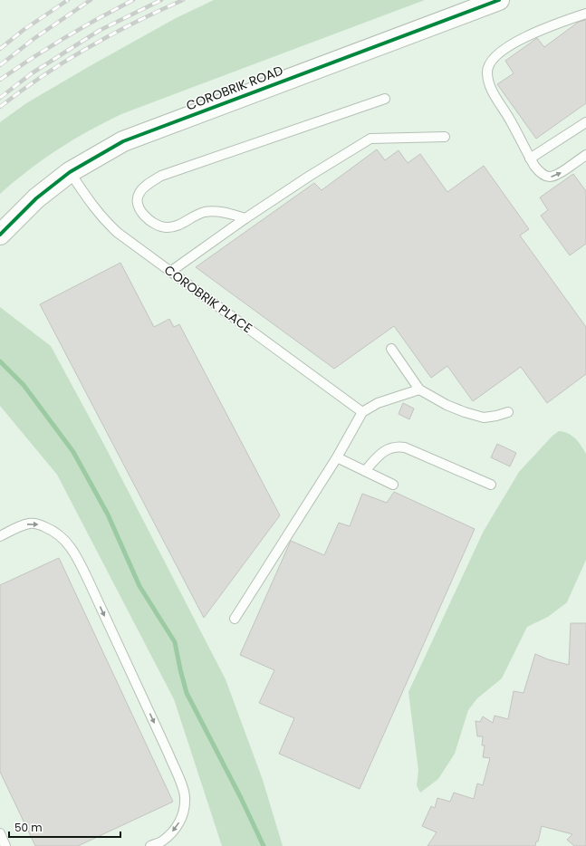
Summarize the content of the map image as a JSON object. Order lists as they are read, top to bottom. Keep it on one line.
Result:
{"streets":{"street":["COROBRIK ROAD"],"lane":["COROBRIK PLACE"]},"crossings":[["COROBRIK ROAD","COROBRIK PLACE"]],"scale_bar":"50 m"}
